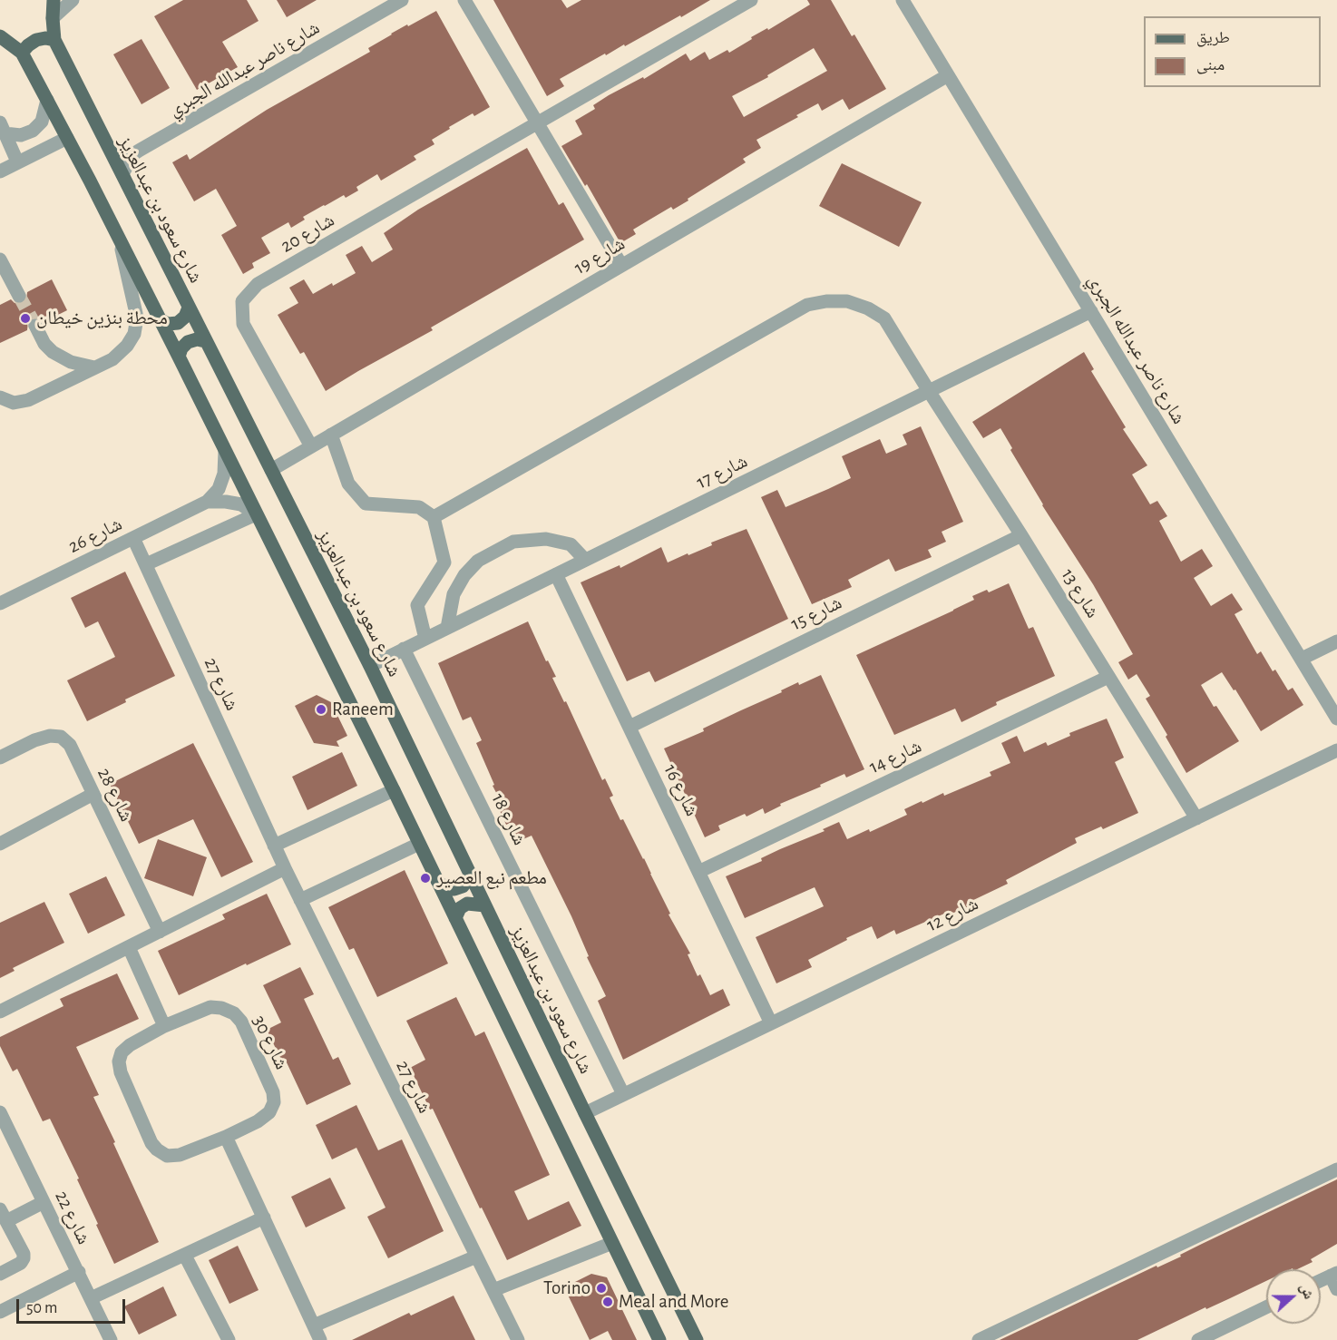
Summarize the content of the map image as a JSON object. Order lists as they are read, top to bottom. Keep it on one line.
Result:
{"streets":{"main road":["شارع سعود بن عبدالعزيز"],"street":["شارع ناصر عبدالله الجبري","شارع 20","شارع 19","شارع 17","شارع 26","شارع 13","شارع 15","شارع 27","شارع 14","شارع 16","شارع 28","شارع 18","شارع 12","شارع 30","شارع 22"]},"crossings":[["شارع ناصر عبدالله الجبري","شارع 19"],["شارع ناصر عبدالله الجبري","شارع 17"],["شارع سعود بن عبدالعزيز","شارع 19"],["شارع سعود بن عبدالعزيز","شارع 17"],["شارع سعود بن عبدالعزيز","شارع 12"],["شارع 20","شارع 19"],["شارع 17","شارع 13"],["شارع 17","شارع 16"],["شارع 17","شارع 18"],["شارع 26","شارع 27"],["شارع 13","شارع 15"],["شارع 13","شارع 14"],["شارع 13","شارع 12"],["شارع 15","شارع 16"],["شارع 14","شارع 16"],["شارع 16","شارع 12"],["شارع 18","شارع 12"]],"places":["محطة بنزين خيطان","Raneem","مطعم نبع العصير","Torino","Meal and More"],"legend":["طريق","مبنى"],"scale_bar":"50 m","north":"right"}
